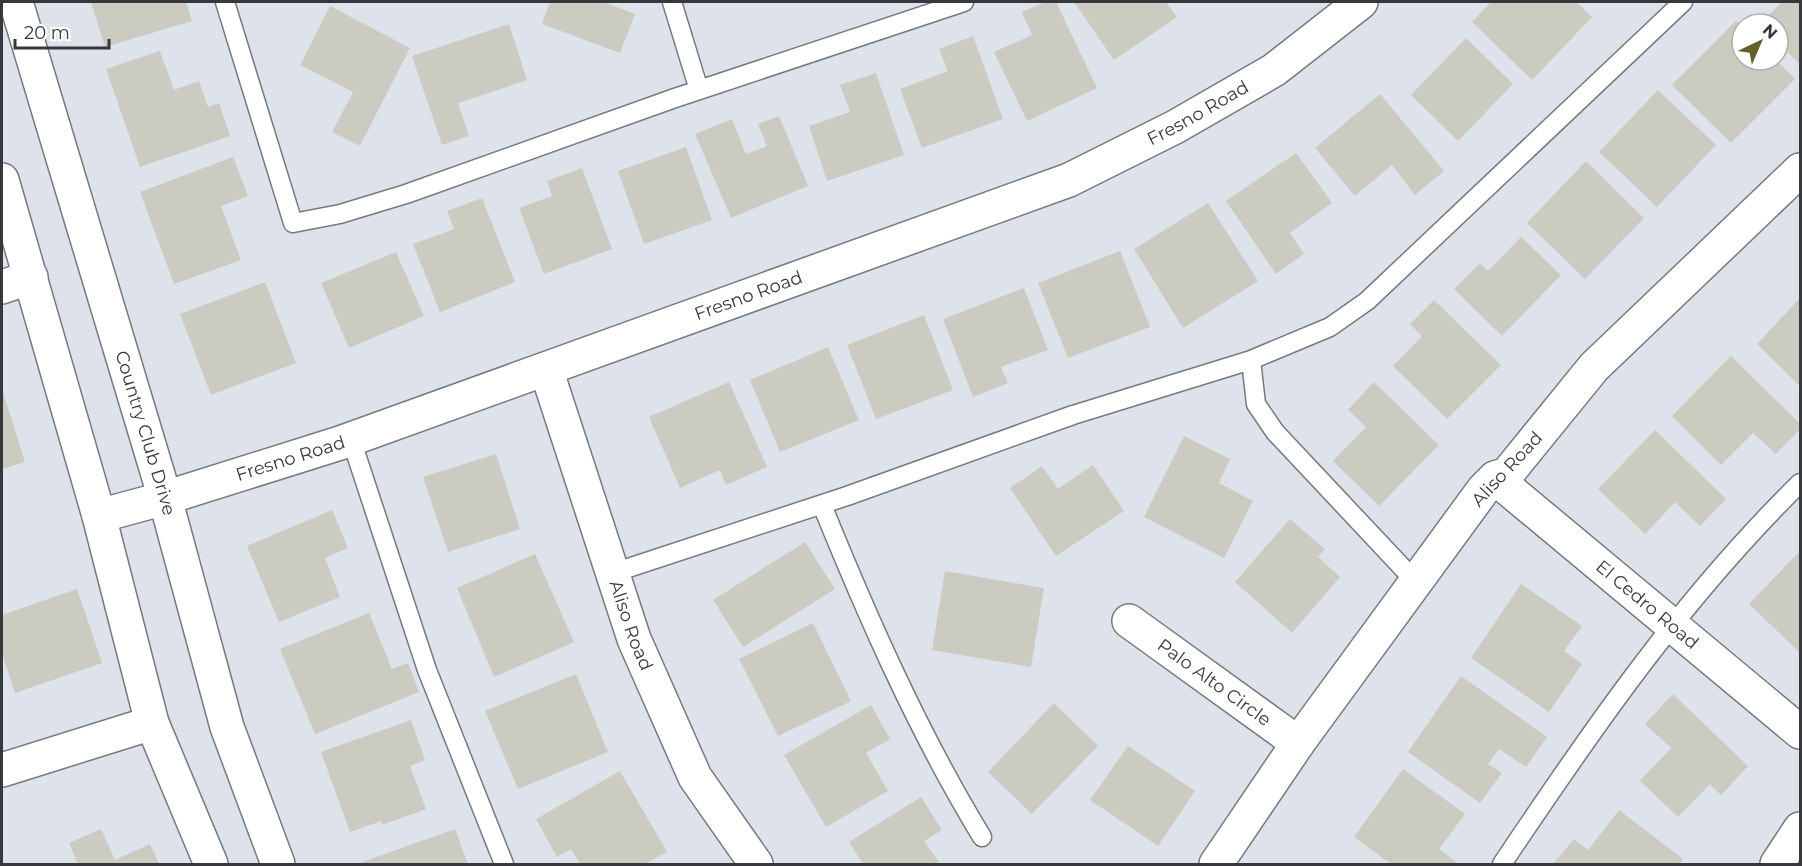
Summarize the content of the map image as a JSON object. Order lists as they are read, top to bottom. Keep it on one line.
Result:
{"streets":{"street":["Fresno Road","Country Club Drive","Aliso Road","El Cedro Road","Palo Alto Circle"]},"crossings":[["Fresno Road","Country Club Drive"],["Fresno Road","Aliso Road"],["Aliso Road","El Cedro Road"],["Aliso Road","Palo Alto Circle"]],"scale_bar":"20 m","north":"top right"}
